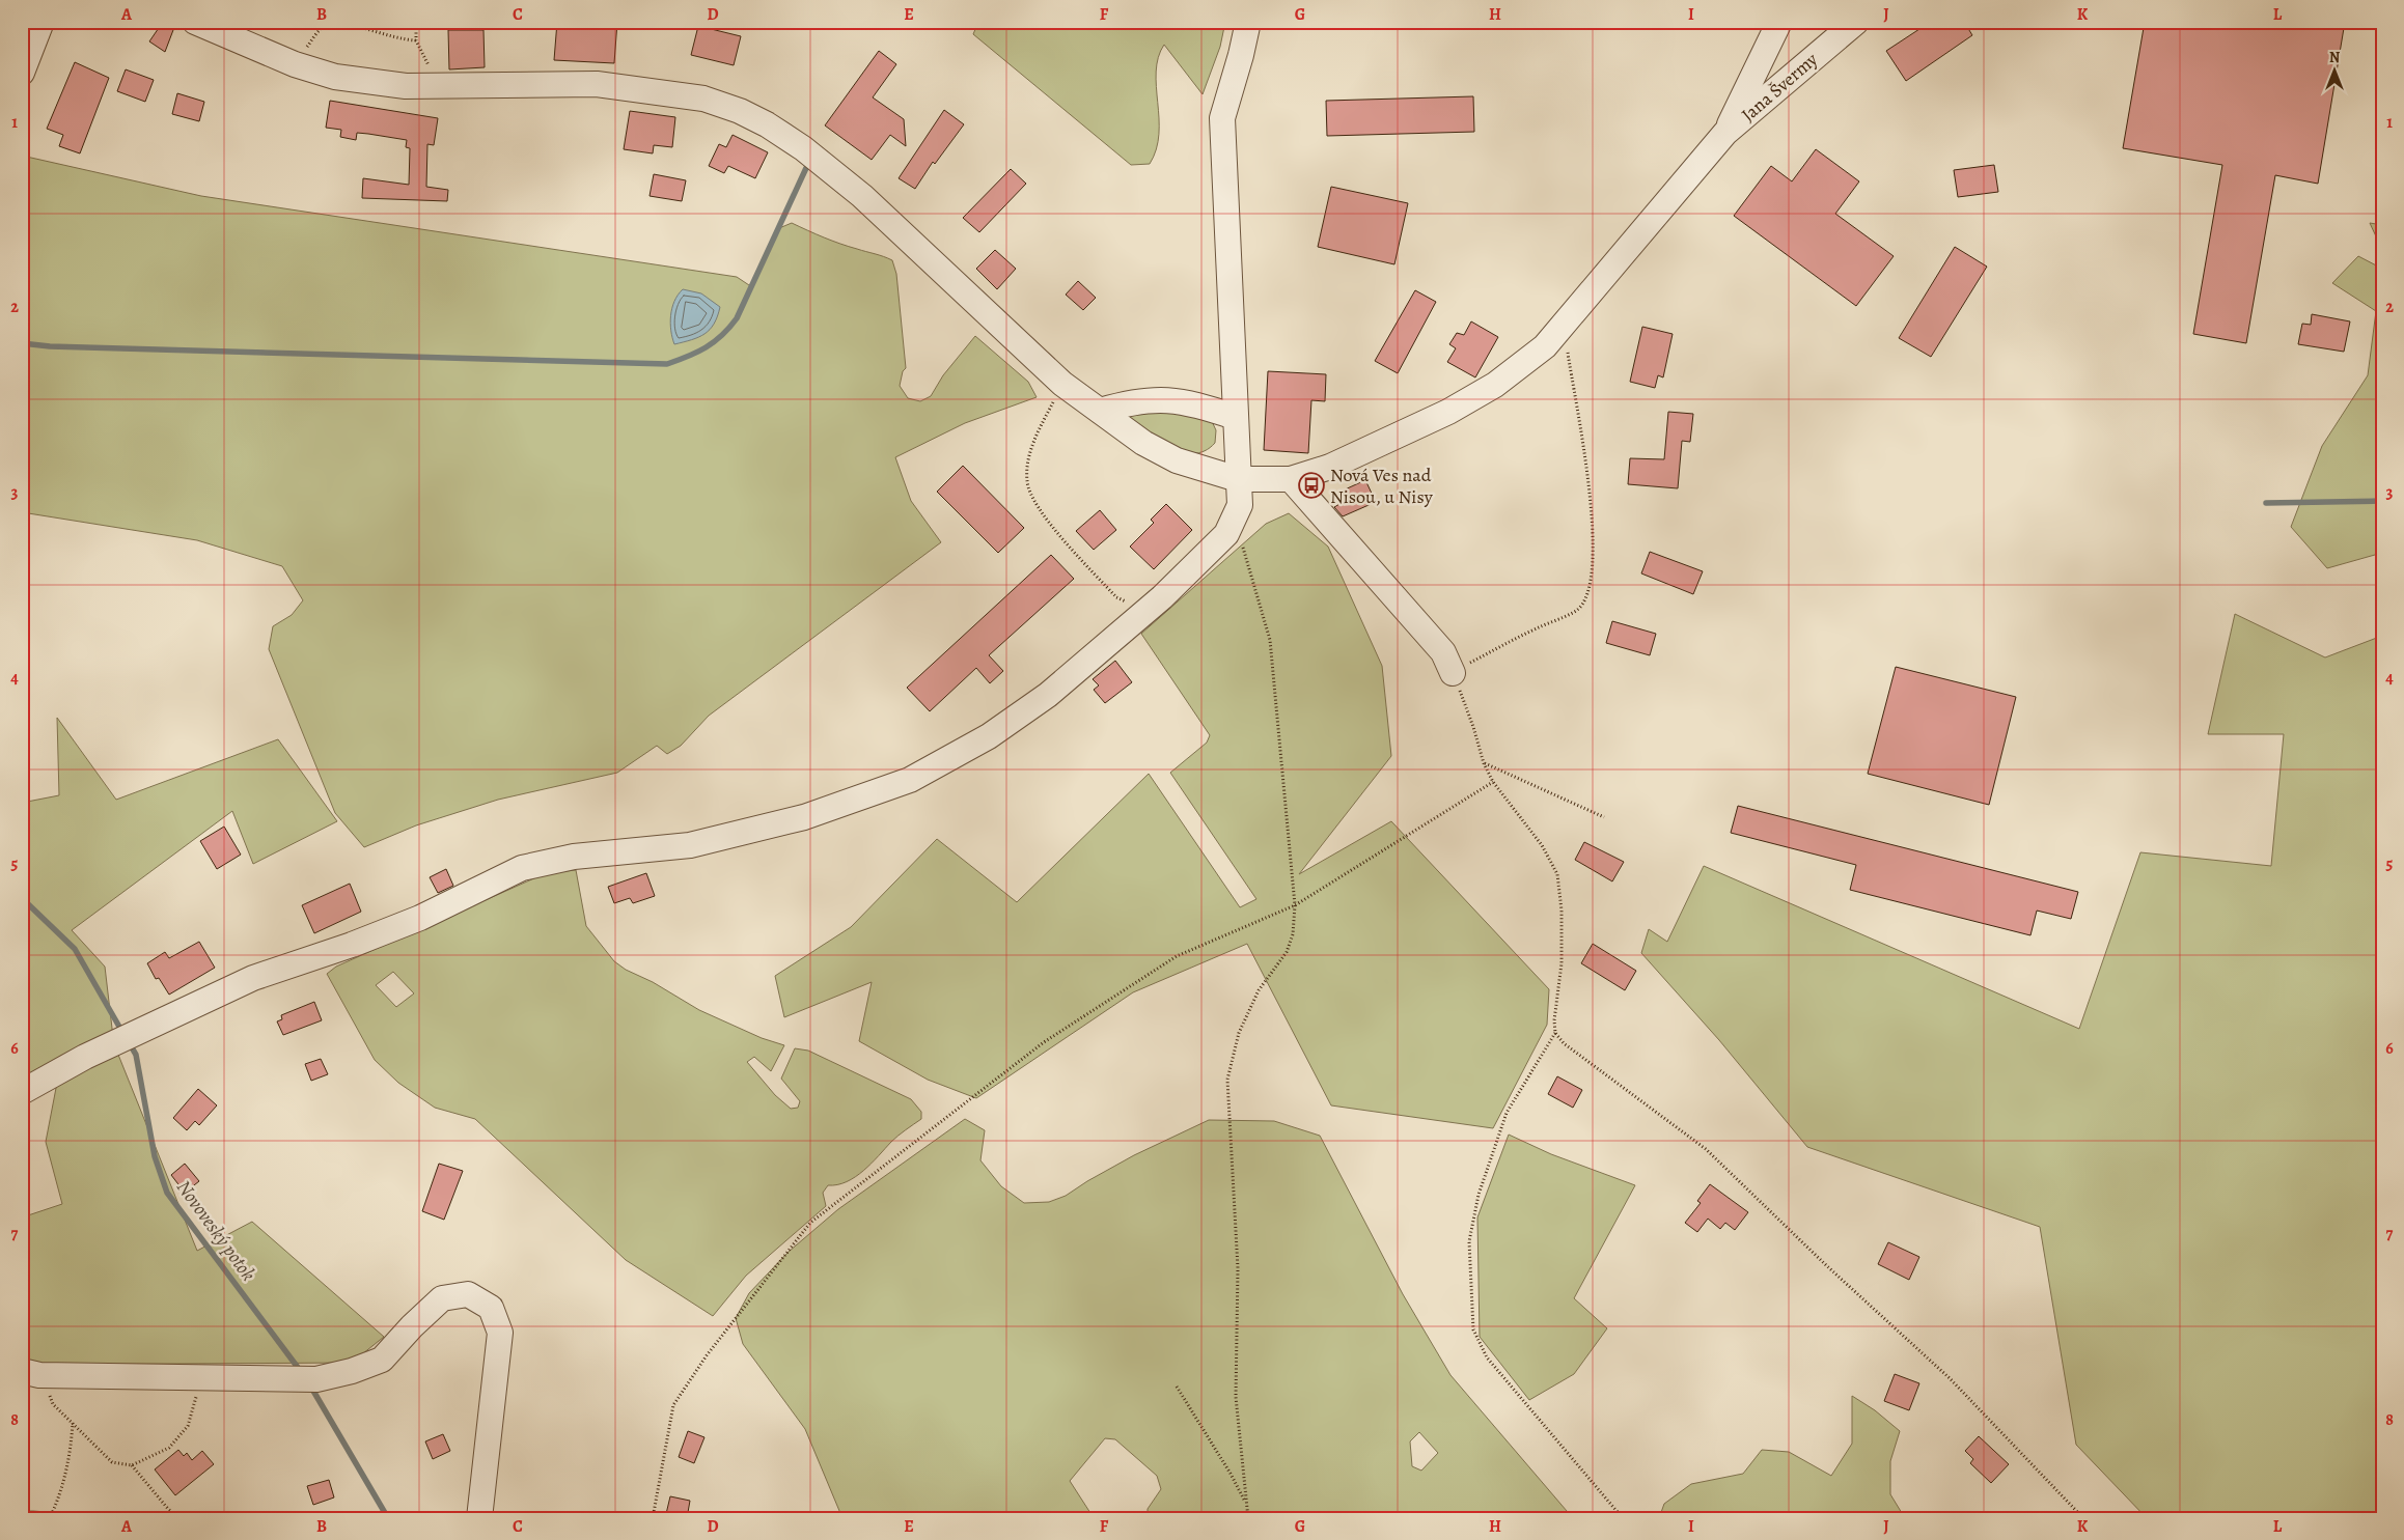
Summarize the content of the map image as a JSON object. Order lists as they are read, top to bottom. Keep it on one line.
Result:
{"streets":{"street":["Jana Švermy"]},"water":["Novoveský potok"],"places":{"bus stop":["Nová Ves nad Nisou, u Nisy"]},"north":"top","grid":{"columns":["A","B","C","D","E","F","G","H","I","J","K","L"],"rows":["1","2","3","4","5","6","7","8"]}}
